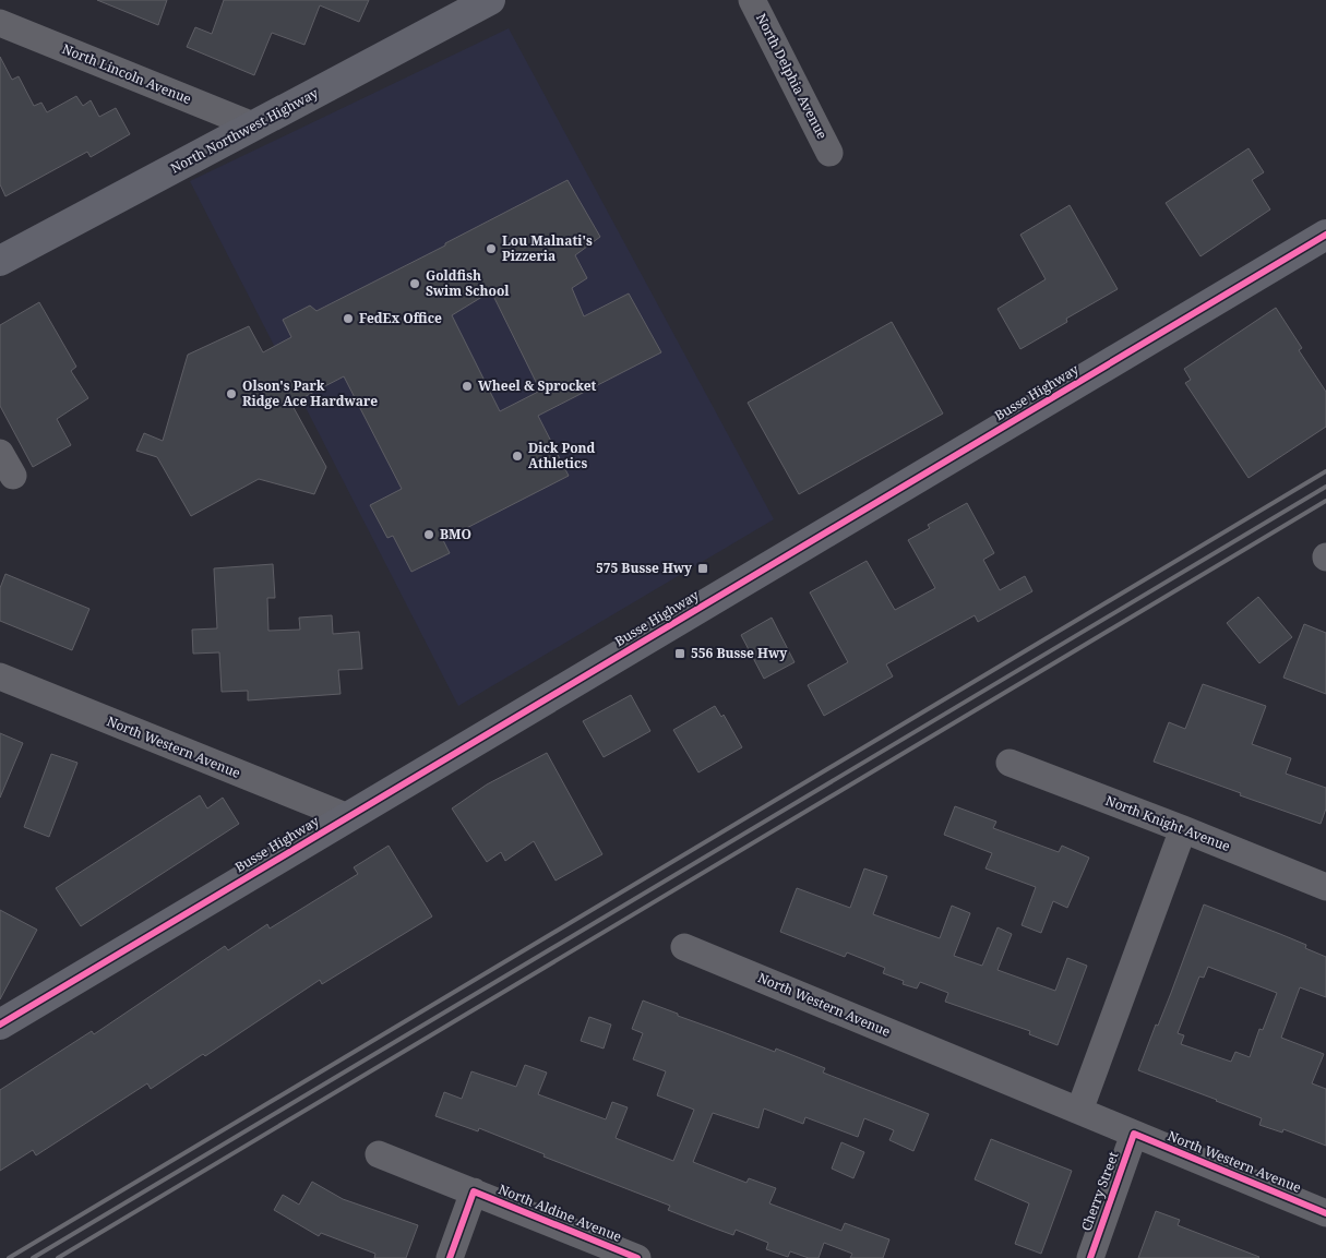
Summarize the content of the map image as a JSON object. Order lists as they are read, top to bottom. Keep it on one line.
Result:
{"streets":{"main road":["North Northwest Highway","Busse Highway"],"street":["North Lincoln Avenue","North Delphia Avenue","North Western Avenue","North Knight Avenue","Cherry Street","North Aldine Avenue"]},"crossings":[["North Lincoln Avenue","North Northwest Highway"],["Busse Highway","North Western Avenue"],["North Western Avenue","Cherry Street"]],"places":{"other":["Lou Malnati's Pizzeria","Goldfish Swim School","FedEx Office","Wheel & Sprocket","Olson's Park Ridge Ace Hardware","Dick Pond Athletics","BMO"],"transit":["575 Busse Hwy","556 Busse Hwy"]}}
